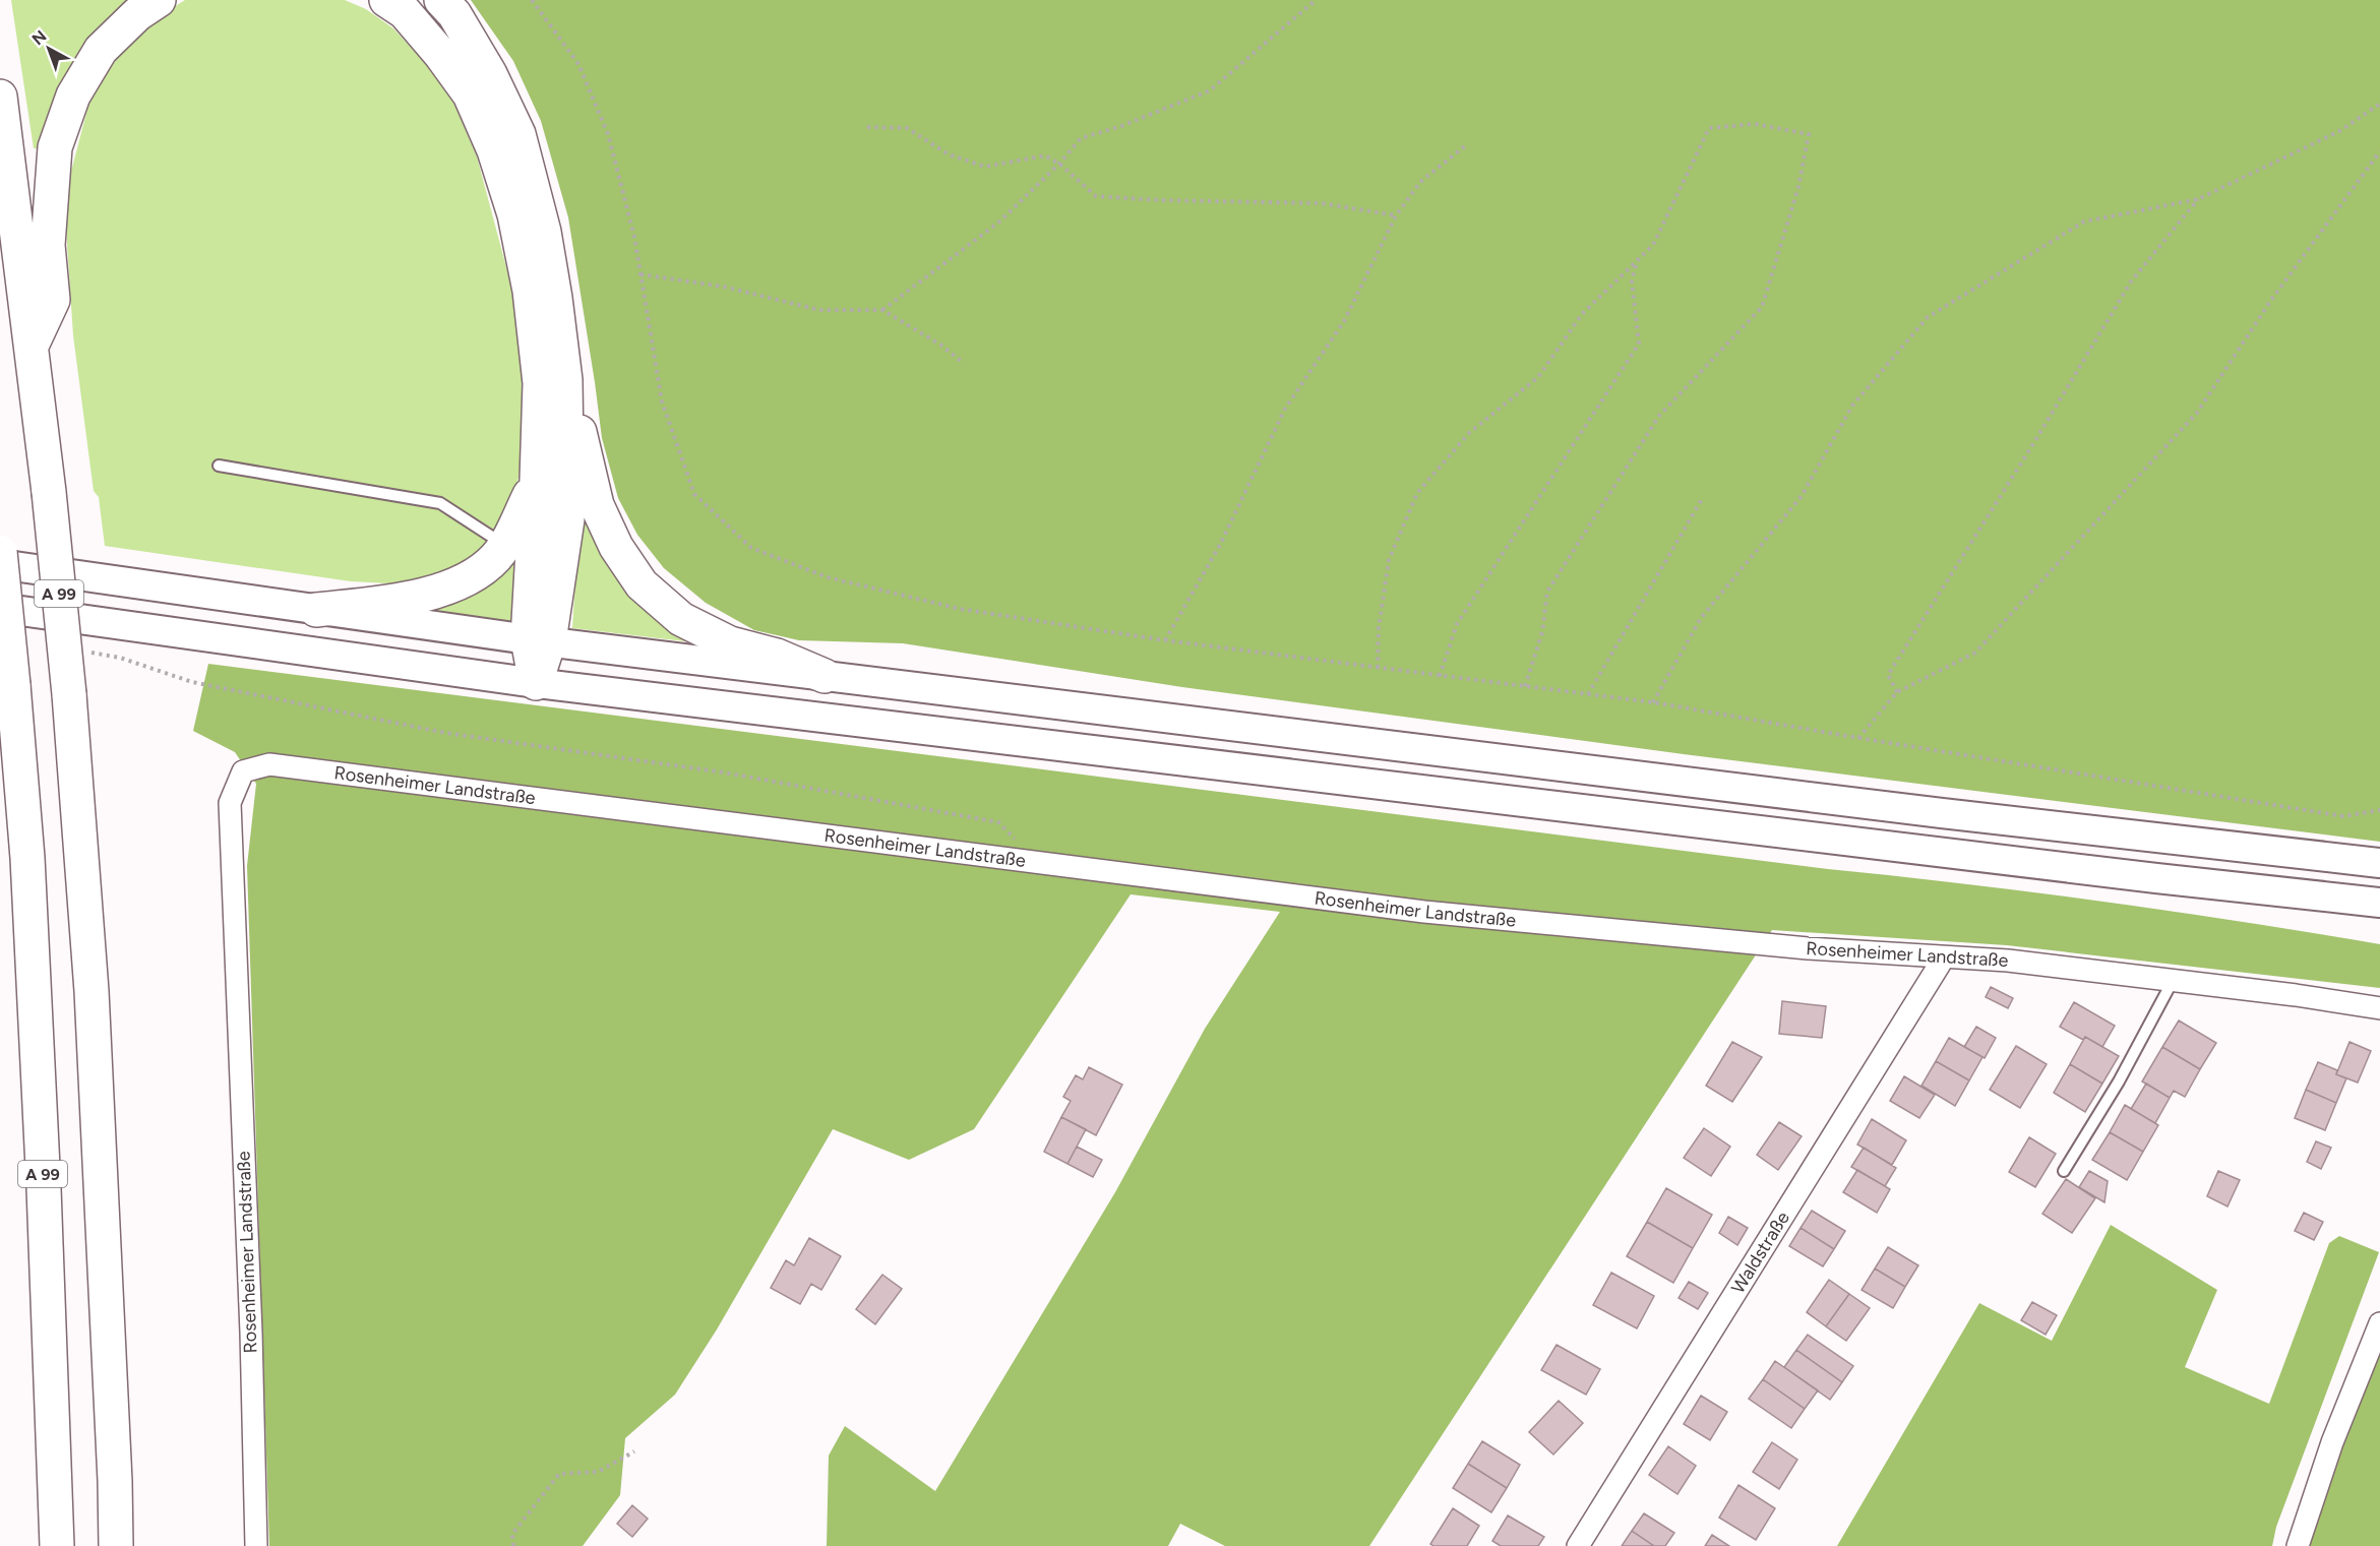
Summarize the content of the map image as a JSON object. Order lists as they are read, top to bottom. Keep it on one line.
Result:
{"streets":{"highway":["A 99"],"street":["Rosenheimer Landstraße","Waldstraße"]},"crossings":[["Rosenheimer Landstraße","Waldstraße"]],"north":"top left"}
